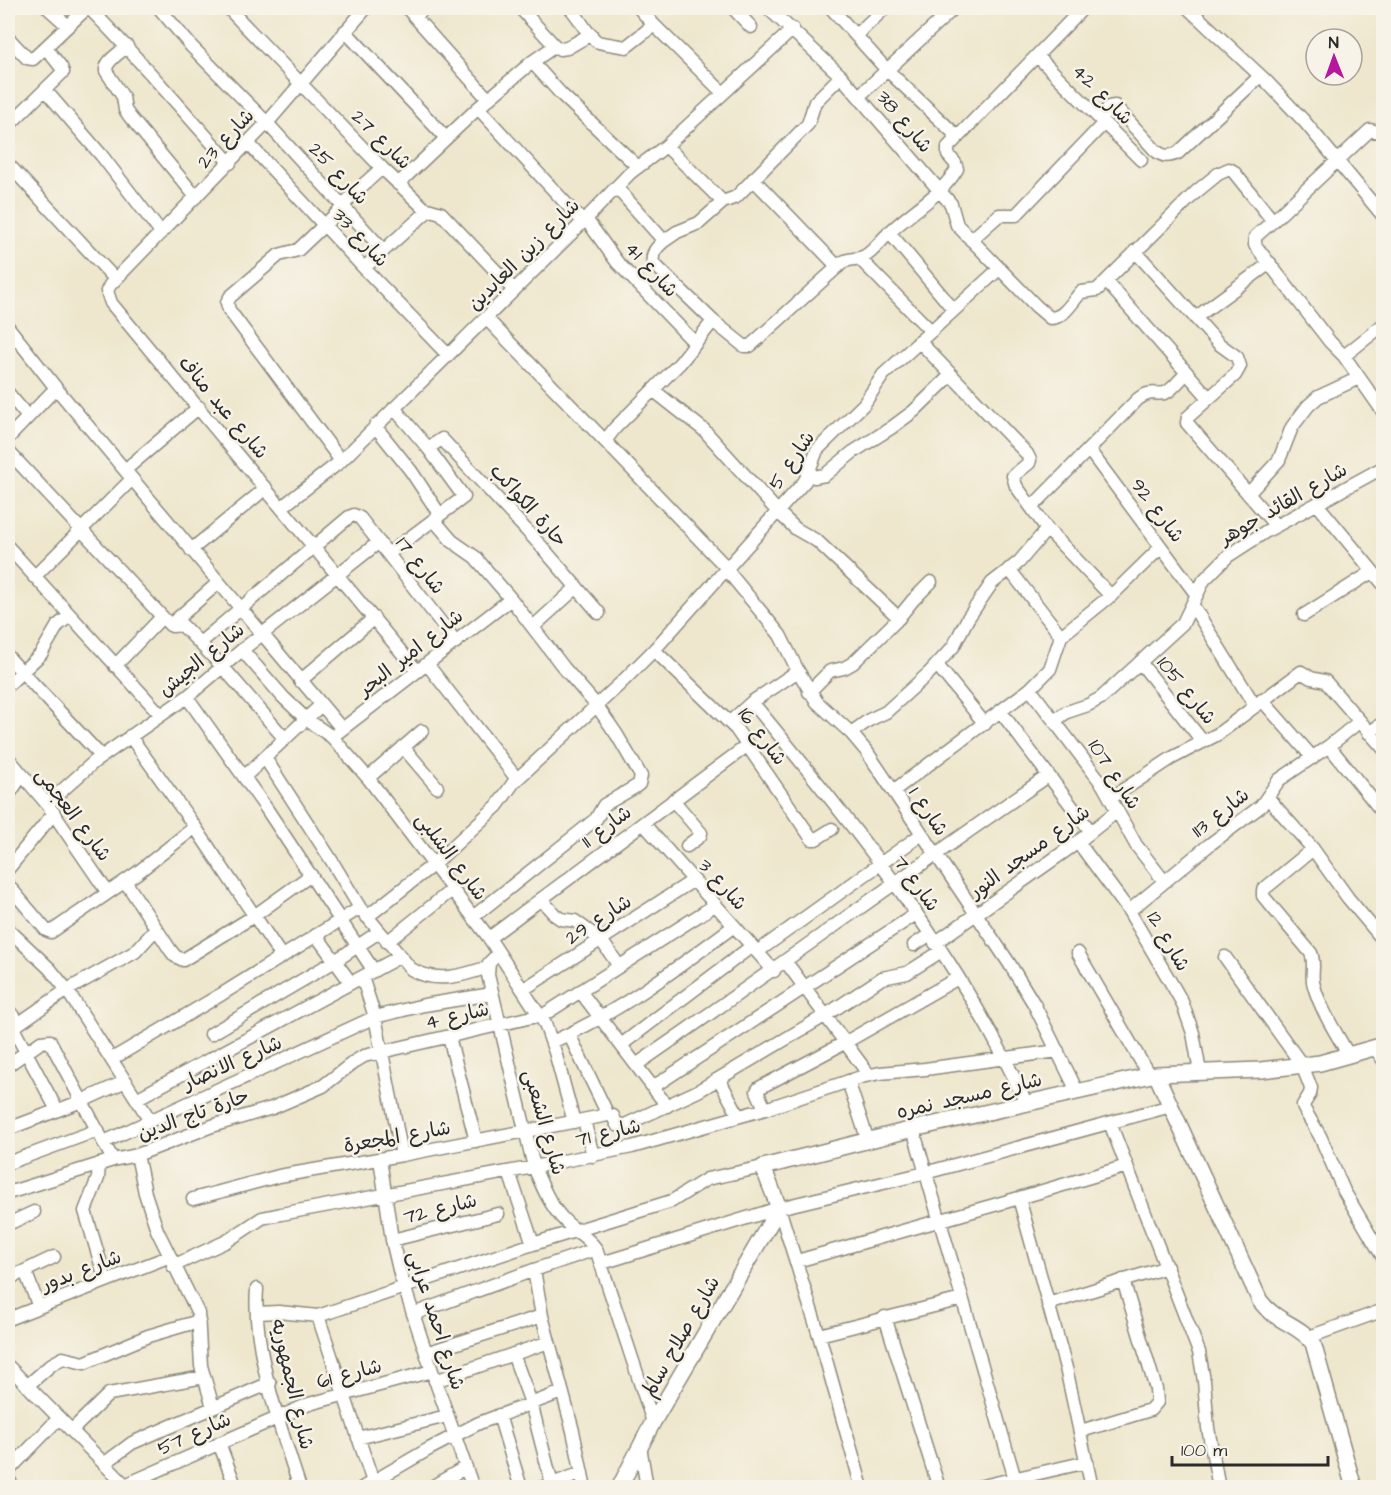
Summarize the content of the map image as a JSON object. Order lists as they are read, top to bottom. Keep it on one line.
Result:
{"streets":{"street":["شارع 42","شارع 38","شارع 23","شارع 27","شارع 25","شارع 33","شارع زين العابدين","شارع 41","شارع عبد مناف","شارع 5","شارع القائد جوهر","حارة الكواكب","شارع 92","شارع 17","شارع امير البحر","شارع الجيش","شارع 105","شارع 16","شارع 107","شارع 1","شارع 113","شارع العجمى","شارع 11","شارع مسجد النور","شارع الشلبى","شارع 7","شارع 3","شارع 29","شارع 12","شارع 4","شارع الانصار","شارع مسجد نمره","حارة تاج الدين","شارع الشعبى","شارع 71","شارع المجعرة","شارع 72","شارع بدور","شارع احمد عرابى","شارع صلاح سالم","شارع 61","شارع الجمهوريه","شارع 57"]},"crossings":[["شارع 38","شارع زين العابدين"],["شارع 38","شارع 5"],["شارع 23","شارع 27"],["شارع 23","شارع 25"],["شارع 23","شارع 33"],["شارع 23","شارع عبد مناف"],["شارع 27","شارع زين العابدين"],["شارع 33","شارع زين العابدين"],["شارع زين العابدين","شارع 41"],["شارع زين العابدين","شارع عبد مناف"],["شارع زين العابدين","شارع 1"],["شارع عبد مناف","شارع 5"],["شارع عبد مناف","شارع 17"],["شارع عبد مناف","شارع امير البحر"],["شارع عبد مناف","شارع الجيش"],["شارع 5","شارع 16"],["شارع 5","شارع 1"],["شارع 5","شارع الشلبى"],["شارع القائد جوهر","شارع 92"],["شارع القائد جوهر","شارع 105"],["شارع القائد جوهر","شارع 107"],["شارع 92","شارع 113"],["شارع 92","شارع مسجد النور"],["شارع 17","شارع امير البحر"],["شارع 17","شارع الجيش"],["شارع امير البحر","شارع الشلبى"],["شارع الجيش","شارع العجمى"],["شارع الجيش","شارع الشلبى"],["شارع 105","شارع مسجد النور"],["شارع 16","شارع 11"],["شارع 107","شارع 113"],["شارع 107","شارع مسجد النور"],["شارع 1","شارع مسجد النور"],["شارع 1","شارع مسجد نمره"],["شارع 1","شارع 71"],["شارع 113","شارع مسجد النور"],["شارع 113","شارع 12"],["شارع 11","شارع الشلبى"],["شارع 11","شارع 3"],["شارع مسجد النور","شارع 7"],["شارع مسجد النور","شارع 12"],["شارع الشلبى","شارع 29"],["شارع الشلبى","شارع 4"],["شارع الشلبى","شارع 71"],["شارع الشلبى","شارع المجعرة"],["شارع 7","شارع مسجد نمره"],["شارع 7","شارع 71"],["شارع 3","شارع 29"],["شارع 3","شارع 4"],["شارع 12","شارع مسجد نمره"],["شارع 4","حارة تاج الدين"],["شارع 4","شارع الشعبى"],["شارع الانصار","شارع الشعبى"],["شارع مسجد نمره","شارع الشعبى"],["شارع مسجد نمره","شارع احمد عرابى"],["شارع الشعبى","شارع 71"],["شارع الشعبى","شارع المجعرة"],["شارع الشعبى","شارع صلاح سالم"],["شارع 71","شارع بدور"],["شارع 71","شارع احمد عرابى"],["شارع المجعرة","شارع احمد عرابى"],["شارع 72","شارع احمد عرابى"],["شارع احمد عرابى","شارع 61"],["شارع 61","شارع الجمهوريه"],["شارع 61","شارع 57"],["شارع الجمهوريه","شارع 57"]],"scale_bar":"100 m","north":"top"}
